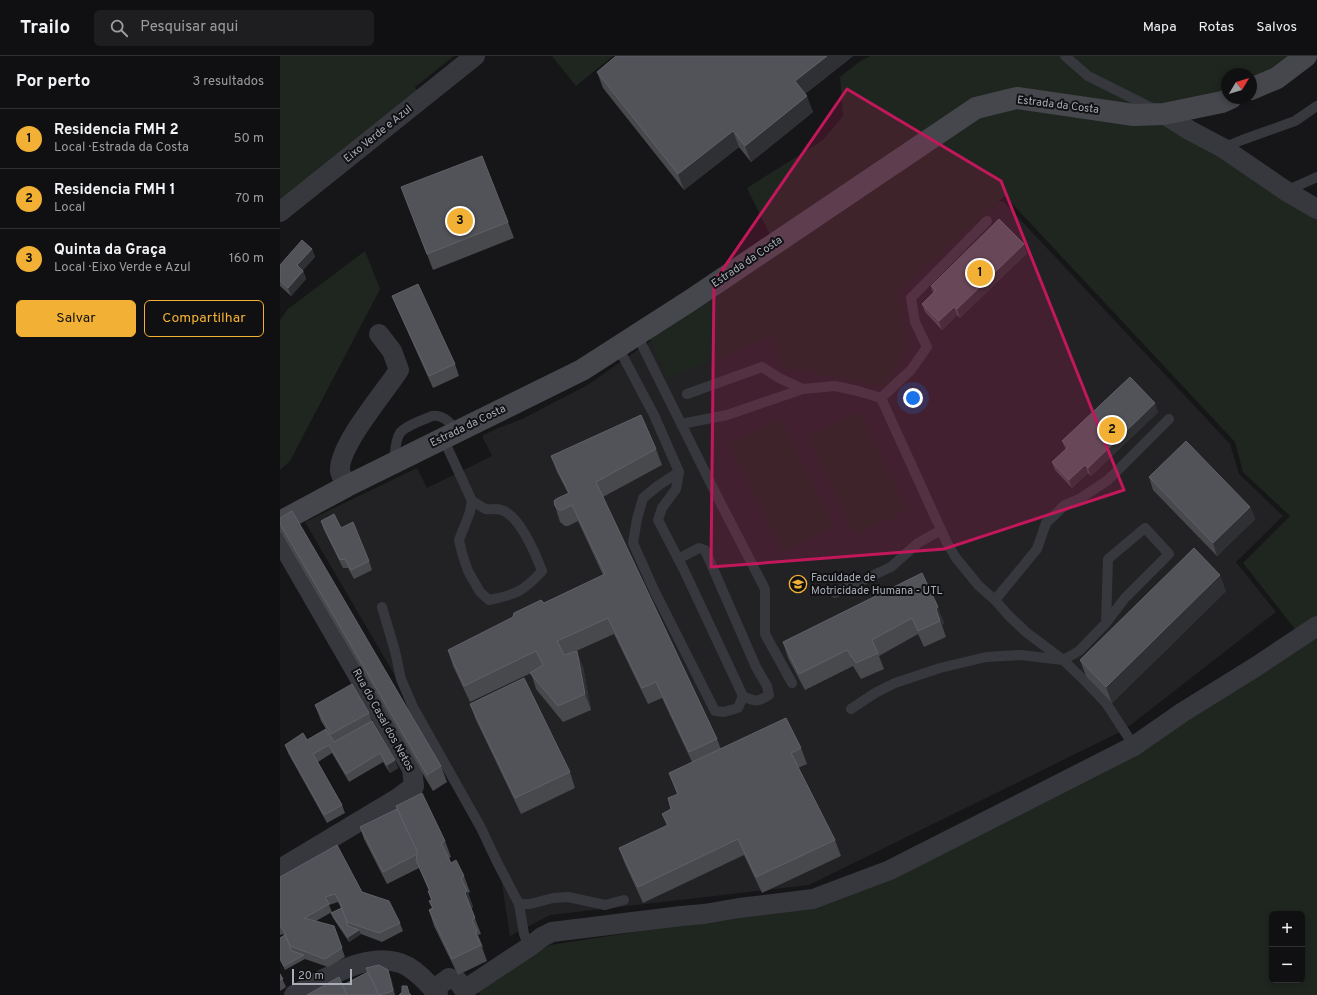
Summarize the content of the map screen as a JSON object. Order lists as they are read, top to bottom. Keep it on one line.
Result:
{"streets":{"street":["Estrada da Costa","Eixo Verde e Azul","Rua do Casal dos Netos"]},"places":{"school or university":["Faculdade de Motricidade Humana - UTL"]},"scale_bar":"20 m","north":"top right","page":{"header":"Trailo","search":"Pesquisar aqui","nav":["Mapa","Rotas","Salvos"],"heading":["Por perto","3 resultados"],"list":[{"mark":"1","name":"Residencia FMH 2","note":"Local · Estrada da Costa","value":"50 m"},{"mark":"2","name":"Residencia FMH 1","note":"Local","value":"70 m"},{"mark":"3","name":"Quinta da Graça","note":"Local · Eixo Verde e Azul","value":"160 m"}],"pins":["3","1","2"],"buttons":["Salvar","Compartilhar"],"map_buttons":["+","−"],"scale":"20 m"}}
